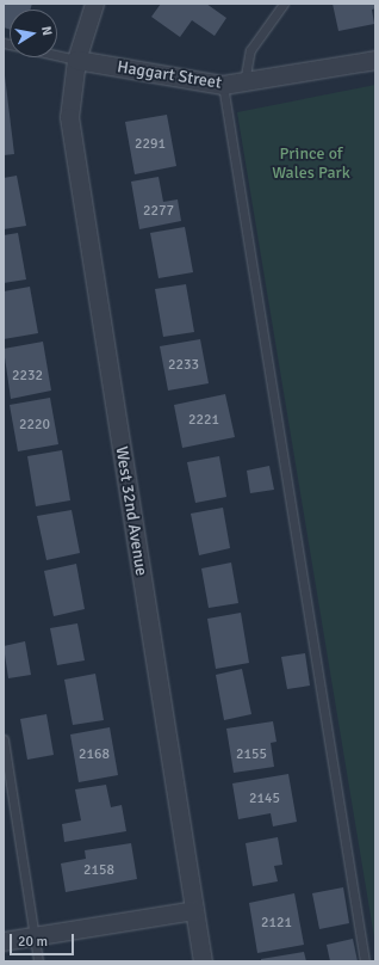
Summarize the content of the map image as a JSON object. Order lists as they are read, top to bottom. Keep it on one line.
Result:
{"streets":{"street":["Haggart Street","West 32nd Avenue"]},"crossings":[["Haggart Street","West 32nd Avenue"]],"parks":["Prince of Wales Park"],"house_numbers":["2291","2277","2233","2232","2221","2220","2168","2155","2145","2158","2121"],"scale_bar":"20 m","north":"right"}
